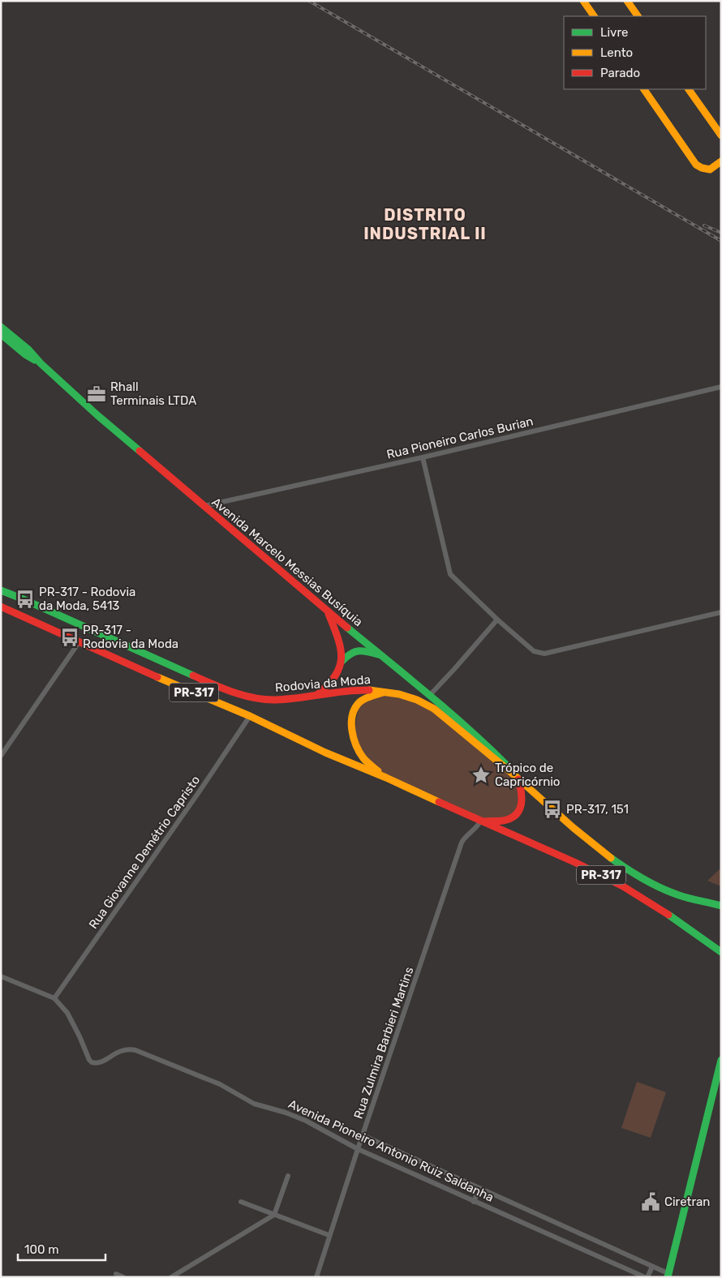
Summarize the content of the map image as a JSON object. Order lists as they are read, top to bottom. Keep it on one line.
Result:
{"streets":{"main road":["Avenida Marcelo Messias Busíquia","Rodovia da Moda","PR-317","Avenida Pioneiro Antonio Ruiz Saldanha"],"street":["Rua Pioneiro Carlos Burian","Rua Giovanne Demétrio Capristo","Rua Zulmira Barbieri Martins"]},"crossings":[["Rua Pioneiro Carlos Burian","Avenida Marcelo Messias Busíquia"],["Avenida Marcelo Messias Busíquia","Rodovia da Moda"],["PR-317","Rua Giovanne Demétrio Capristo"],["PR-317","Rua Zulmira Barbieri Martins"],["Rua Giovanne Demétrio Capristo","Avenida Pioneiro Antonio Ruiz Saldanha"],["Rua Zulmira Barbieri Martins","Avenida Pioneiro Antonio Ruiz Saldanha"]],"districts":["DISTRITO INDUSTRIAL II"],"places":{"office":["Rhall Terminais LTDA"],"bus stop":["PR-317 - Rodovia da Moda, 5413","PR-317 - Rodovia da Moda","PR-317, 151"],"place":["Trópico de Capricórnio"],"public building":["Ciretran"]},"legend":["Livre","Lento","Parado"],"scale_bar":"100 m"}
